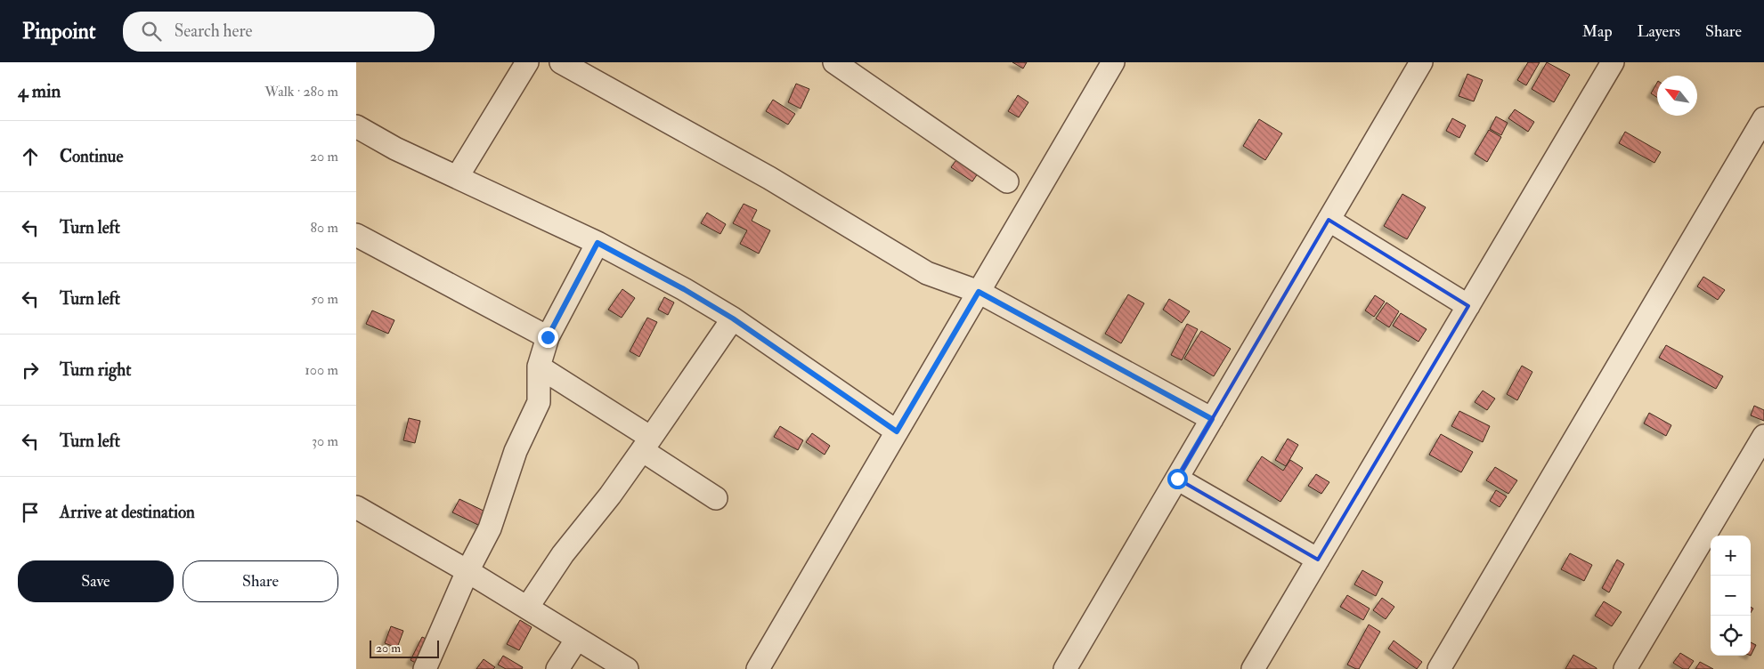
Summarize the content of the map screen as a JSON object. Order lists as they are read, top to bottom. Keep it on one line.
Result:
{"scale_bar":"20 m","north":"top left","page":{"header":"Pinpoint","search":"Search here","nav":["Map","Layers","Share"],"heading":["4 min","Walk · 280 m"],"list":[["Continue","20 m"],["Turn left","80 m"],["Turn left","50 m"],["Turn right","100 m"],["Turn left","30 m"],"Arrive at destination"],"map_buttons":["+","−"],"buttons":["Save","Share"],"scale":"20 m"}}
